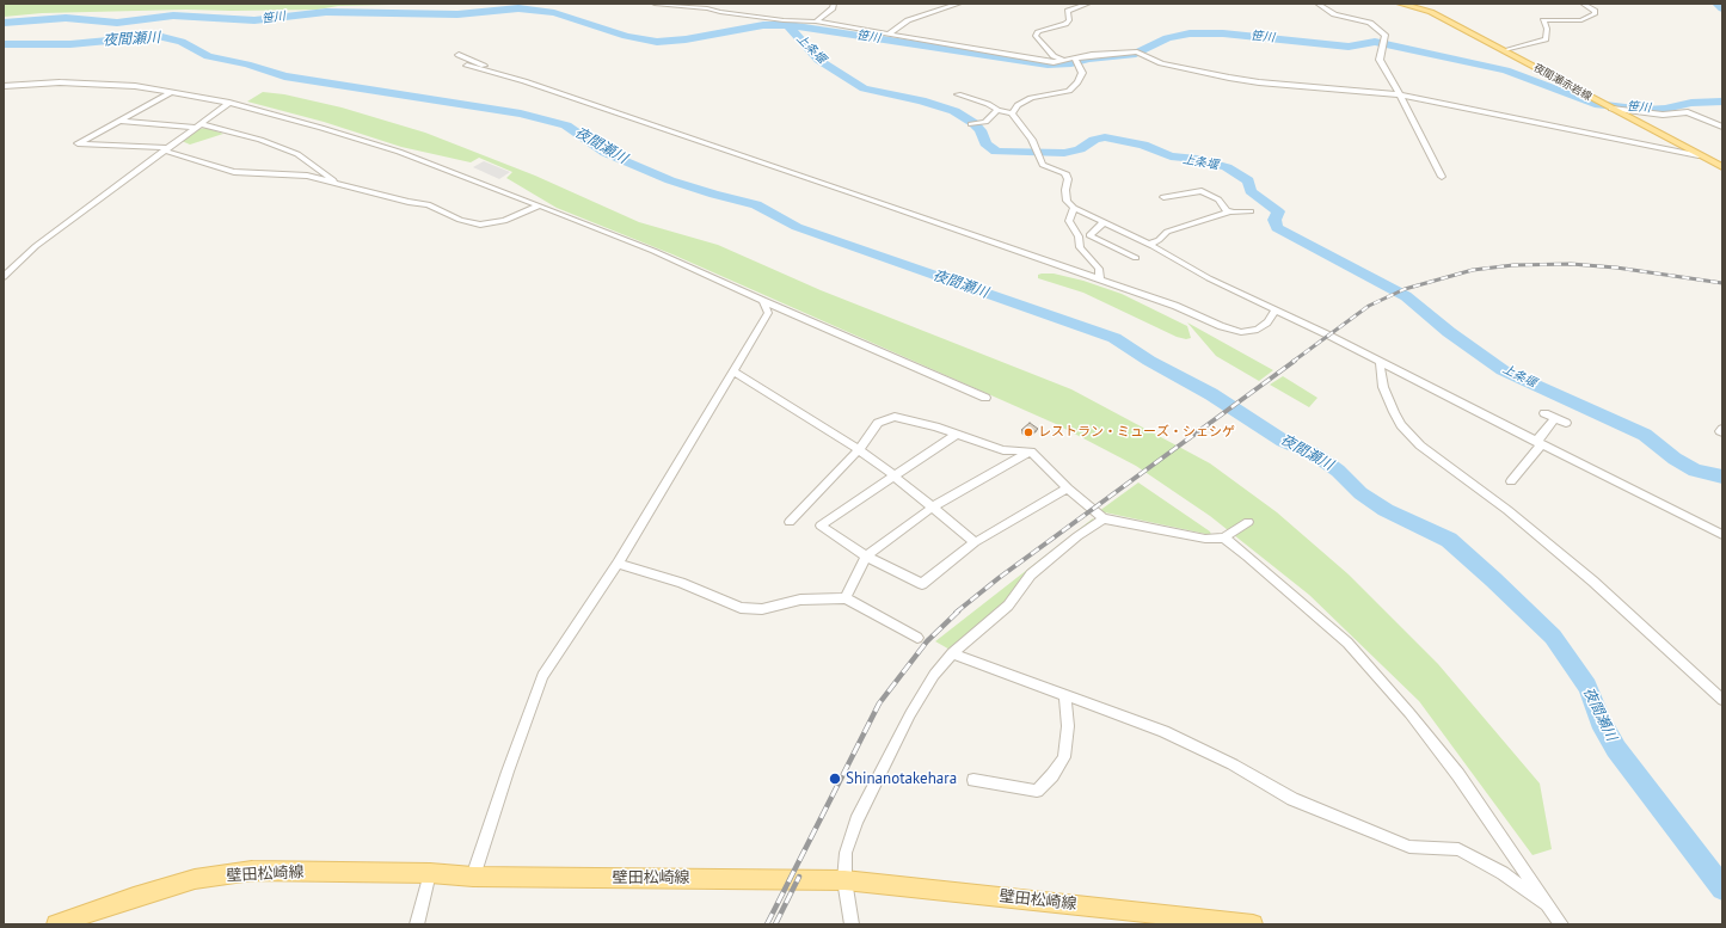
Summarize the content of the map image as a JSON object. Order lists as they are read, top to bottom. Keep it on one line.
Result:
{"streets":{"main road":["夜間瀬赤岩線","壁田松崎線"]},"water":["笹川","夜間瀬川","上条堰"],"places":["レストラン・ミューズ・シェシゲ","Shinanotakehara"]}
